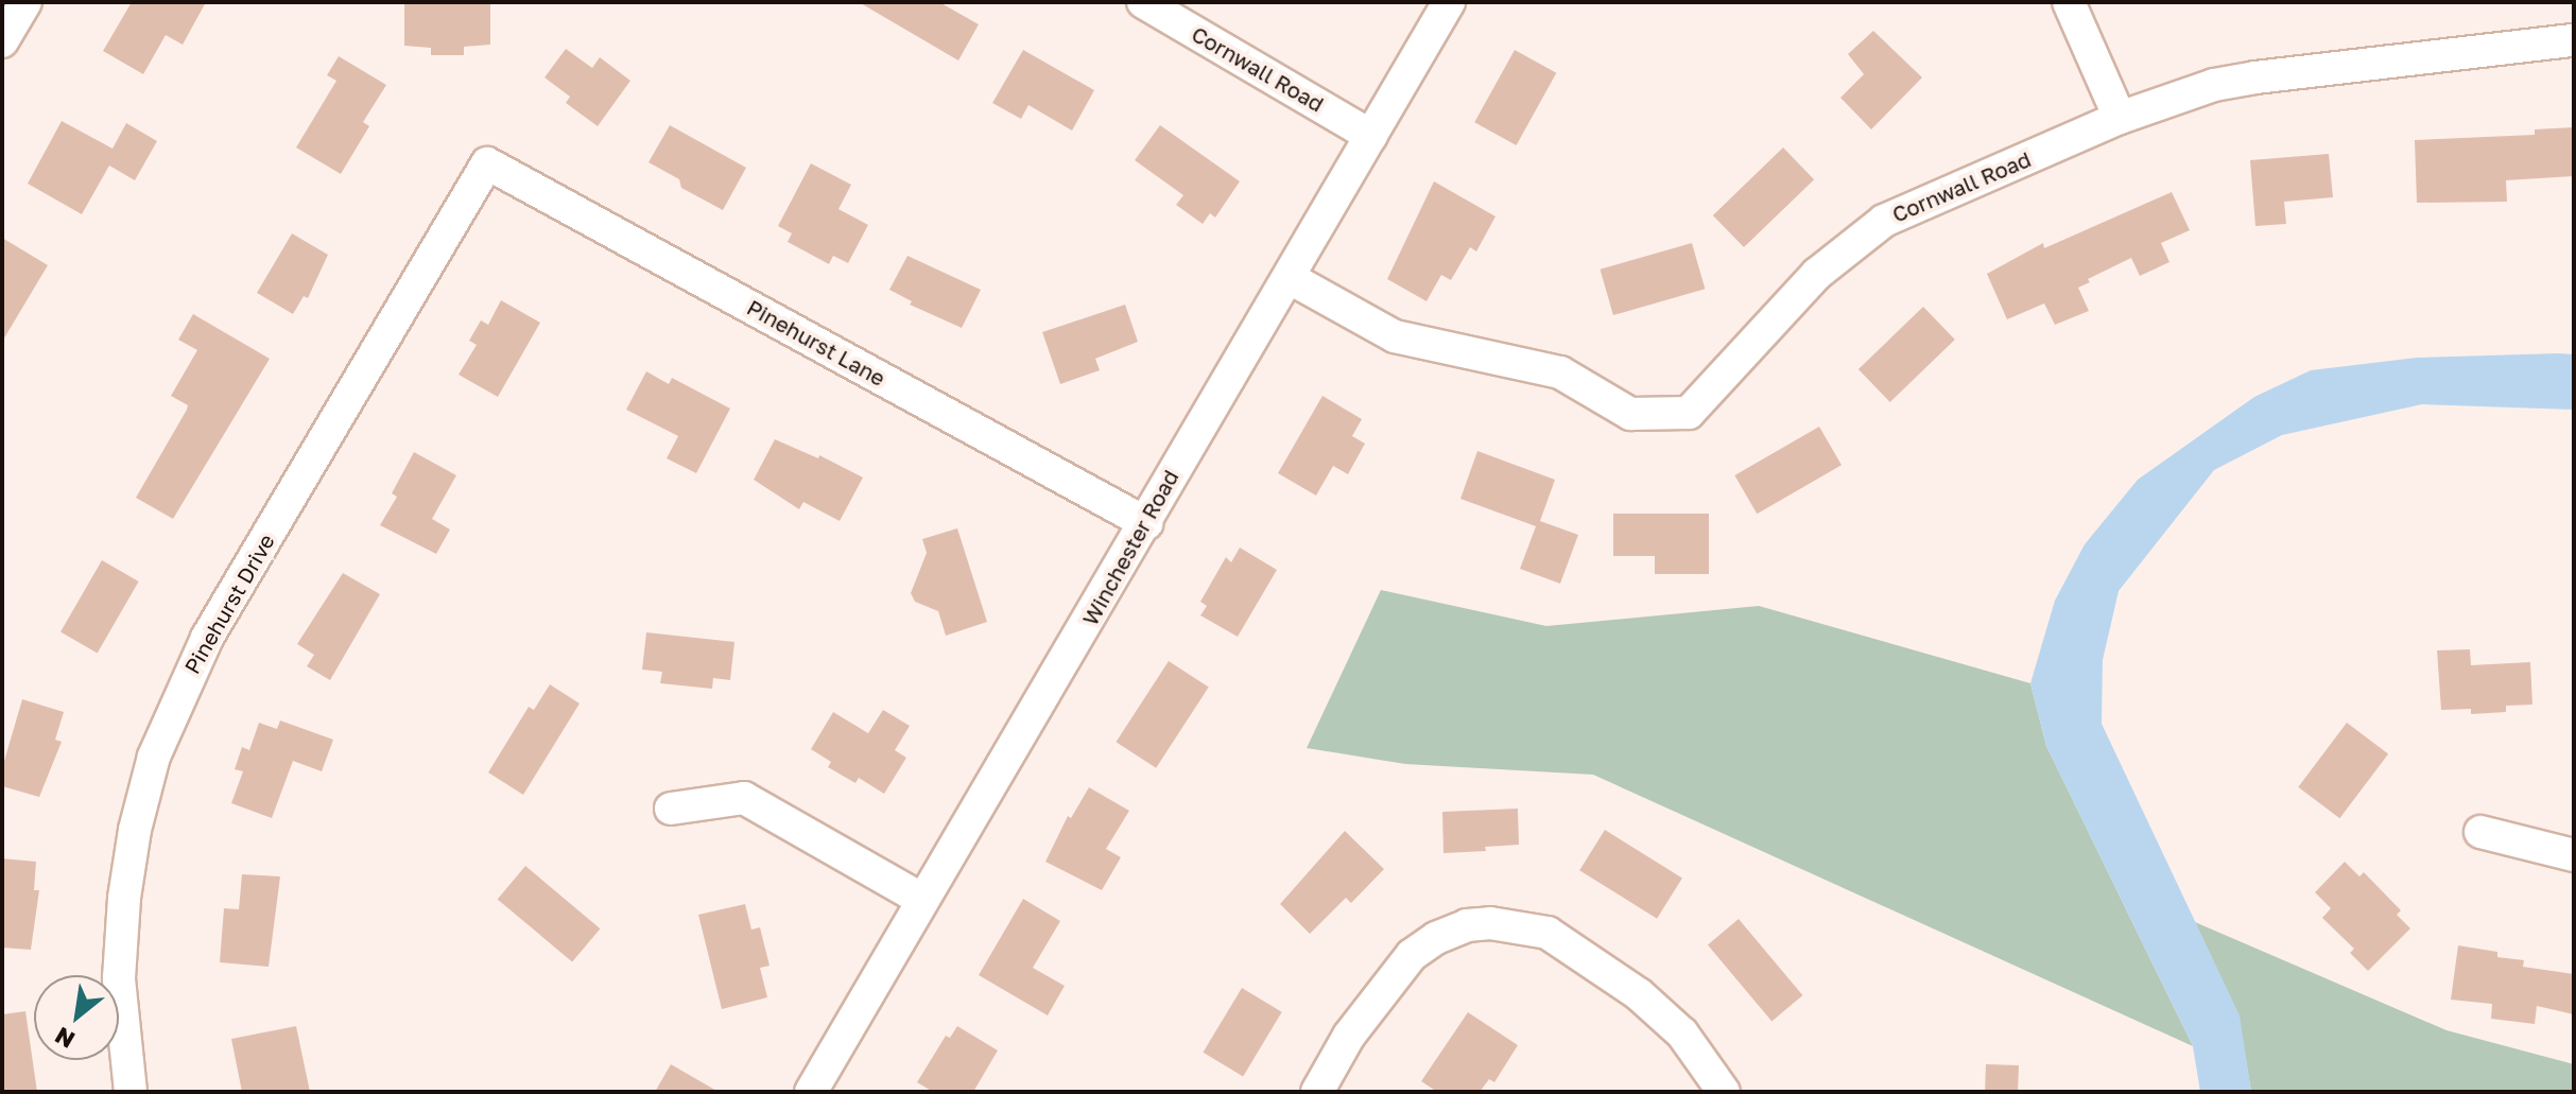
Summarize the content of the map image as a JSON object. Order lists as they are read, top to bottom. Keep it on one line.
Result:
{"streets":{"street":["Cornwall Road","Pinehurst Lane","Winchester Road","Pinehurst Drive"]},"crossings":[["Cornwall Road","Winchester Road"],["Pinehurst Lane","Winchester Road"],["Pinehurst Lane","Pinehurst Drive"]],"north":"bottom left"}
